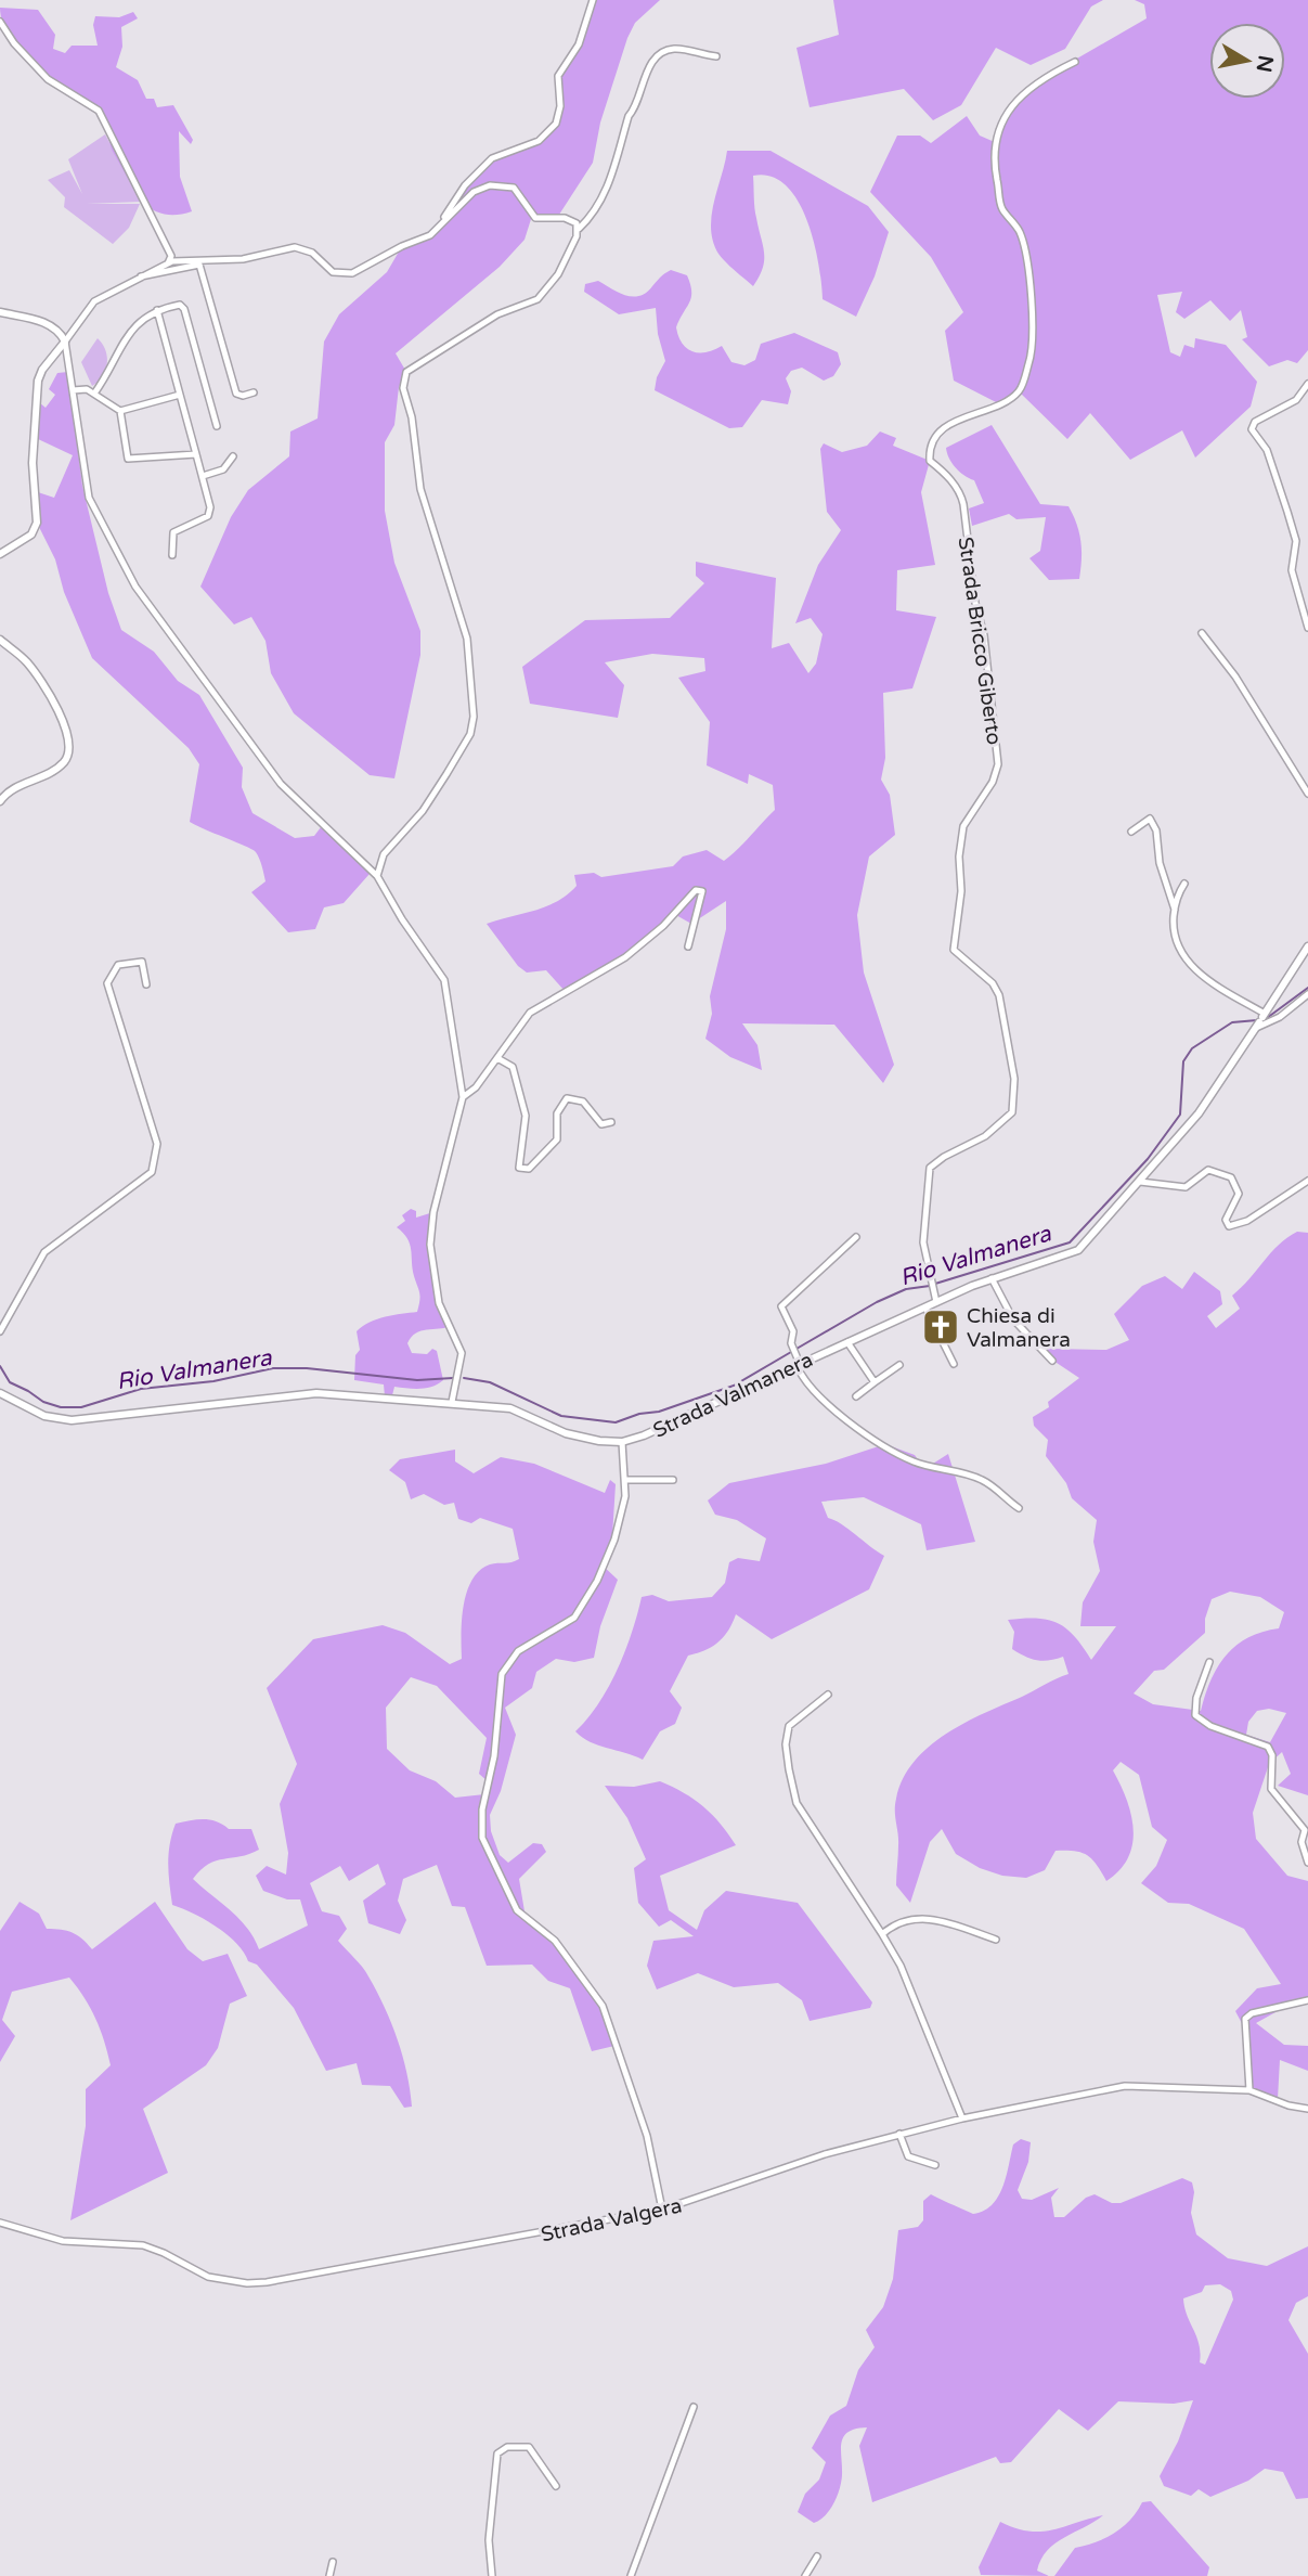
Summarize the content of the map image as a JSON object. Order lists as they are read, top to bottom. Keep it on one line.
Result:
{"streets":{"street":["Strada Bricco Giberto","Strada Valmanera","Strada Valgera"]},"crossings":[["Strada Bricco Giberto","Strada Valmanera"]],"water":["Rio Valmanera"],"places":{"church":["Chiesa di Valmanera"]},"north":"right"}
